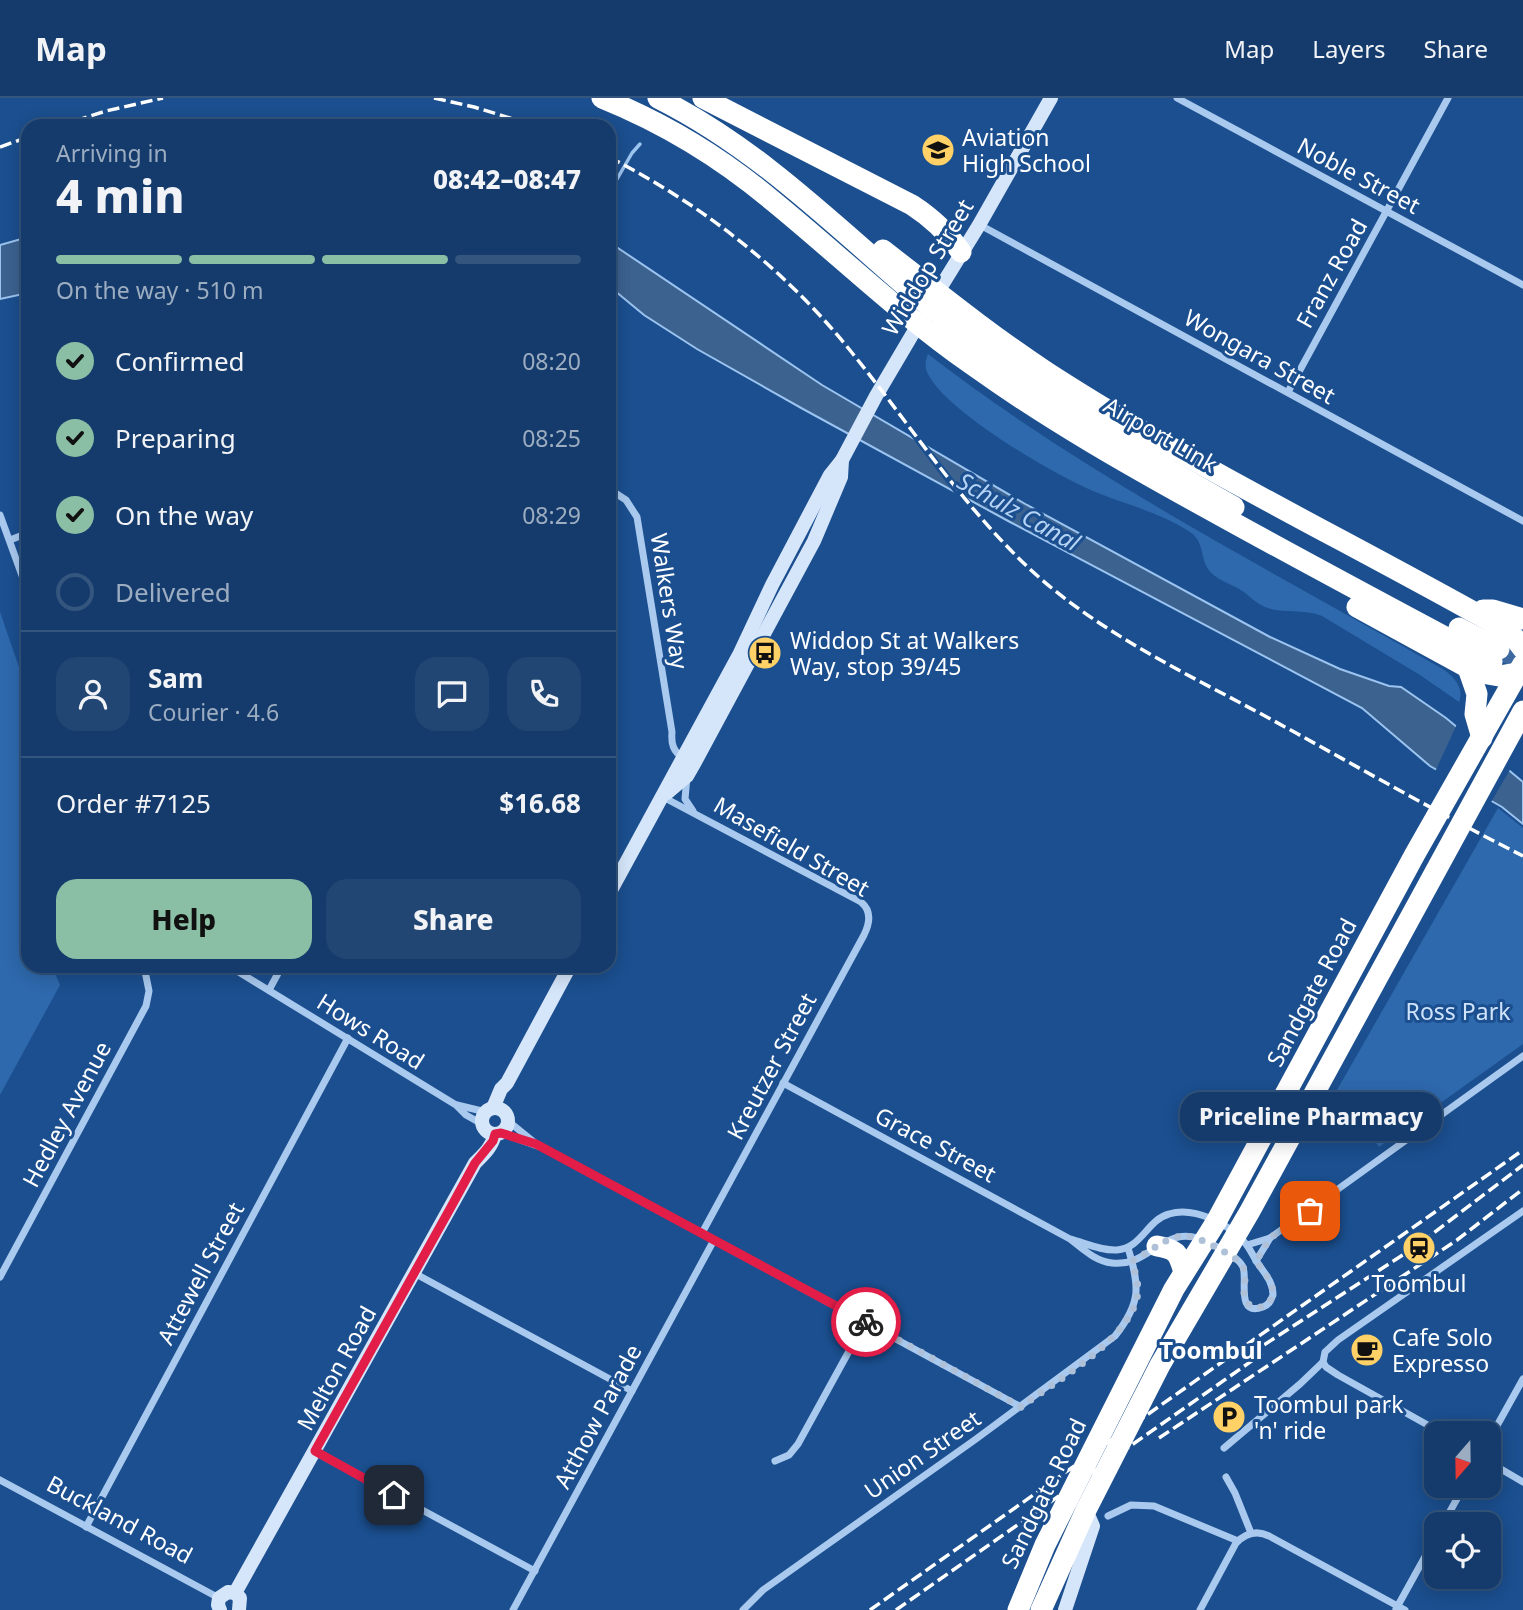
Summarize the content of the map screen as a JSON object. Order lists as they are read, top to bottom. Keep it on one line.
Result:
{"streets":{"highway":["Airport Link","Sandgate Road"],"street":["Noble Street","Widdop Street","Franz Road","Wongara Street","Walkers Way","Masefield Street","Hows Road","Kreutzer Street","Hedley Avenue","Grace Street","Attewell Street","Melton Road","Atthow Parade","Union Street","Buckland Road"]},"crossings":[["Noble Street","Franz Road"],["Widdop Street","Wongara Street"],["Widdop Street","Walkers Way"],["Franz Road","Wongara Street"],["Masefield Street","Kreutzer Street"],["Hows Road","Kreutzer Street"],["Hows Road","Attewell Street"],["Hows Road","Melton Road"],["Hows Road","Atthow Parade"],["Hows Road","Union Street"],["Kreutzer Street","Grace Street"],["Grace Street","Union Street"],["Attewell Street","Buckland Road"]],"districts":["Toombul"],"water":["Schulz Canal"],"parks":["Ross Park"],"places":{"school or university":["Aviation High School"],"bus stop":["Widdop St at Walkers Way, stop 39/45"],"other":["Priceline Pharmacy"],"station":["Toombul"],"cafe":["Cafe Solo Expresso"],"parking":["Toombul park 'n' ride"]},"north":"bottom","page":{"header":"Map","nav":["Map","Layers","Share"],"heading":["4 min","Arriving in","08:42–08:47"],"panel":["Sam","Courier · 4.6","Order #7125","$16.68"],"bar":"On the way · 510 m","list":[["Confirmed","08:20"],["Preparing","08:25"],["On the way","08:29"],"Delivered"],"buttons":["Help","Share"],"bubble":"Priceline Pharmacy"}}
